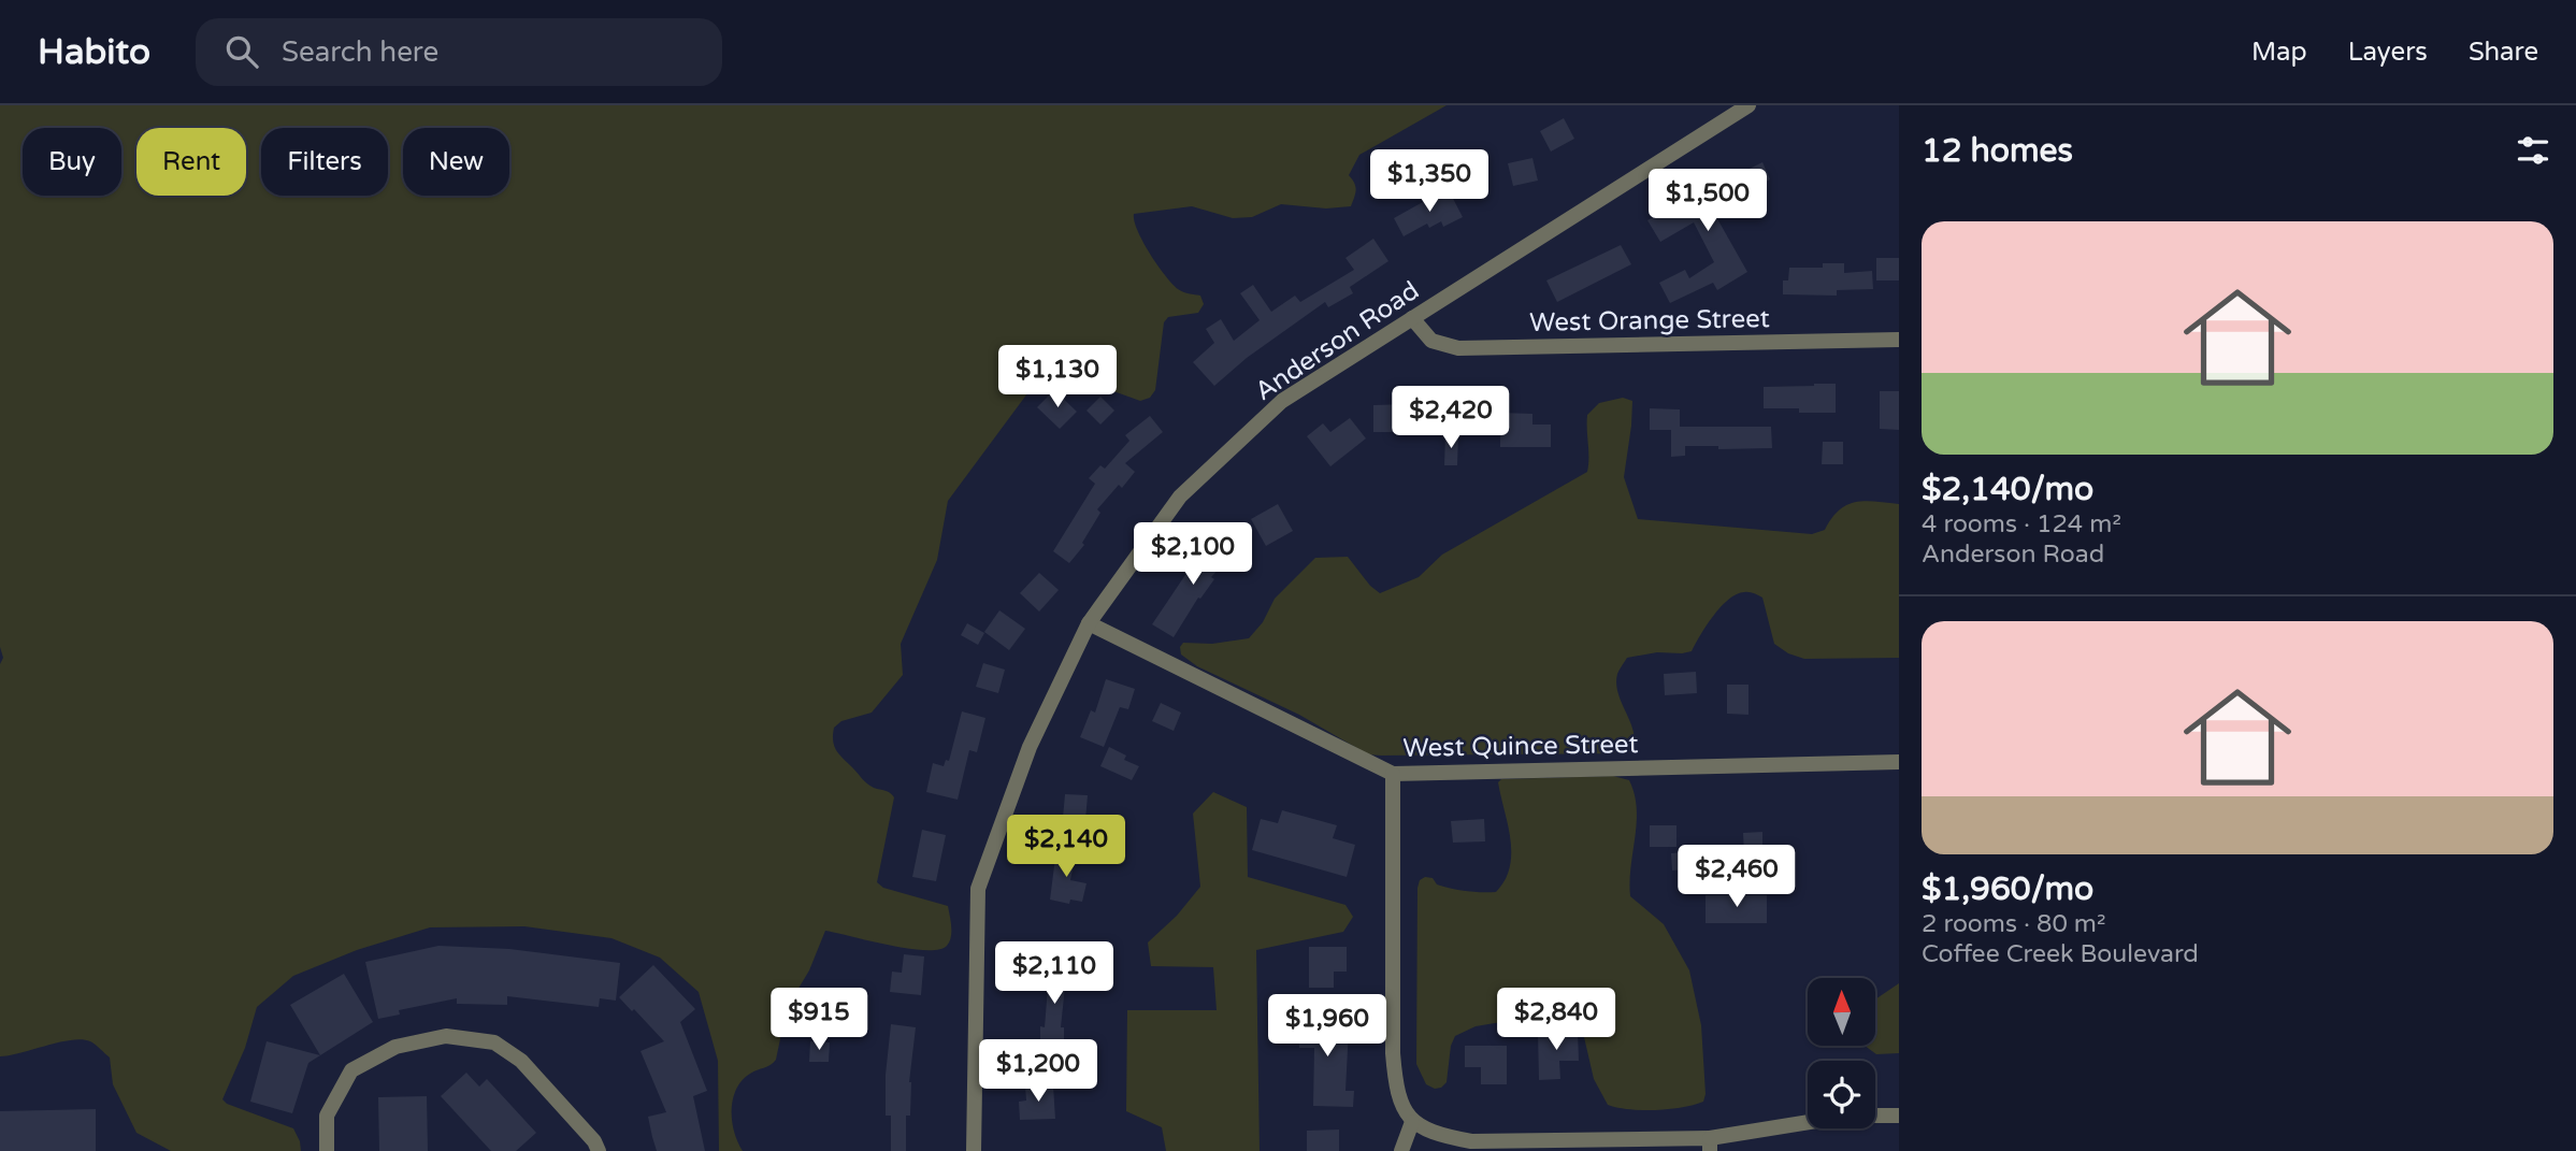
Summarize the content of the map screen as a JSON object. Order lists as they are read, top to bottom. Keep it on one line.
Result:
{"streets":{"street":["West Orange Street","Anderson Road","West Quince Street"]},"crossings":[["West Orange Street","Anderson Road"],["Anderson Road","West Quince Street"]],"north":"top","page":{"header":"Habito","search":"Search here","nav":["Map","Layers","Share"],"heading":"12 homes","chip":["Buy","Rent","Filters","New"],"price":["$1,350","$1,500","$1,130","$2,420","$2,100","$2,140","$2,460","$2,110","$915","$2,840","$1,960","$1,200"],"list":[{"name":"$2,140/mo","note":"4 rooms · 124 m² · Anderson Road"},{"name":"$1,960/mo","note":"2 rooms · 80 m² · Coffee Creek Boulevard"}]}}
